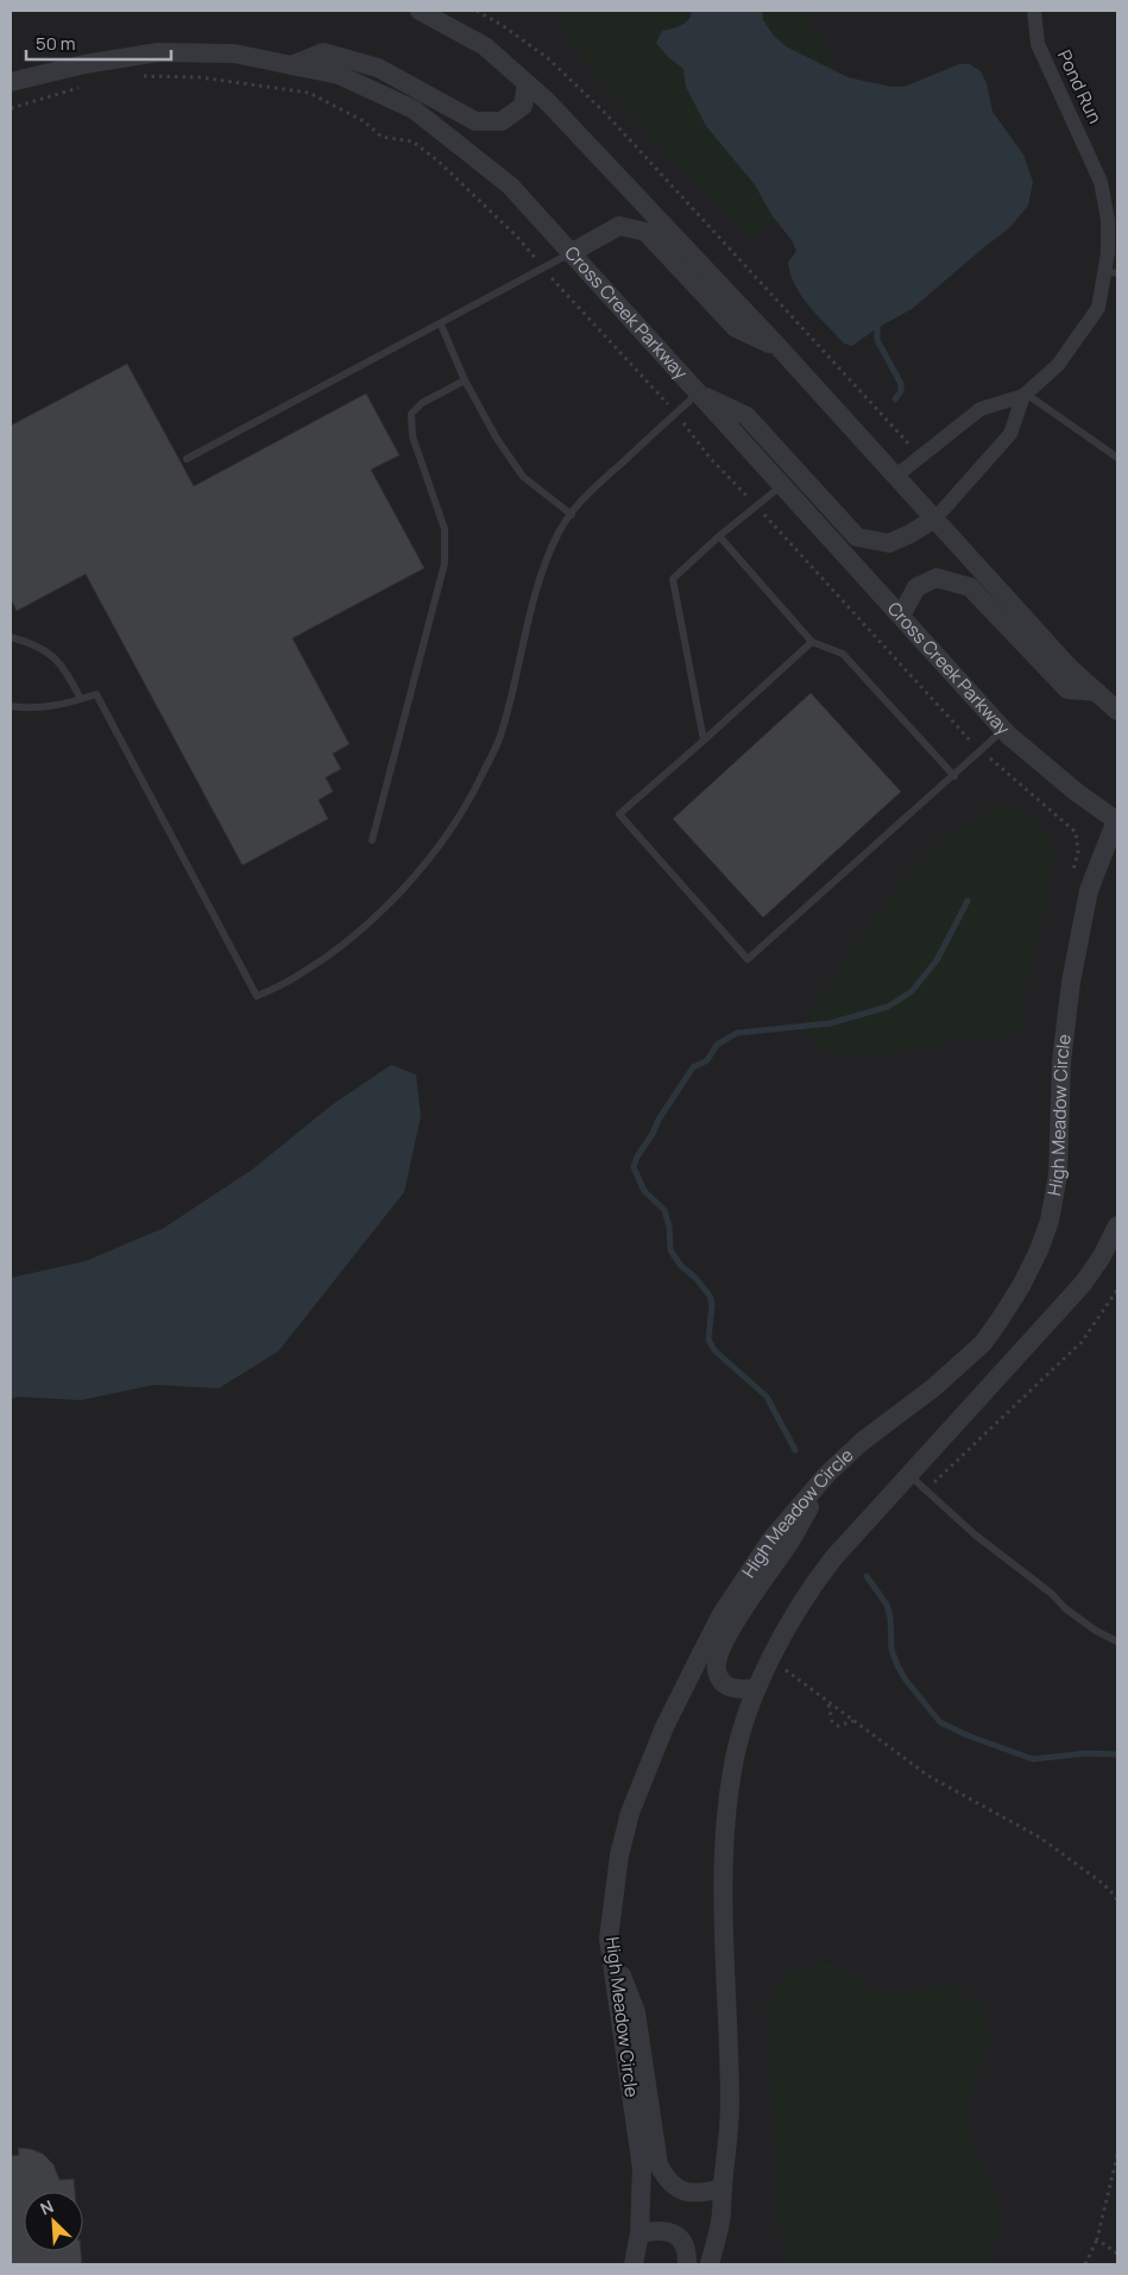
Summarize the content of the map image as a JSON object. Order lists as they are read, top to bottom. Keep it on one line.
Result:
{"streets":{"street":["Pond Run","Cross Creek Parkway","High Meadow Circle"]},"crossings":[["Cross Creek Parkway","High Meadow Circle"]],"scale_bar":"50 m","north":"top left"}
